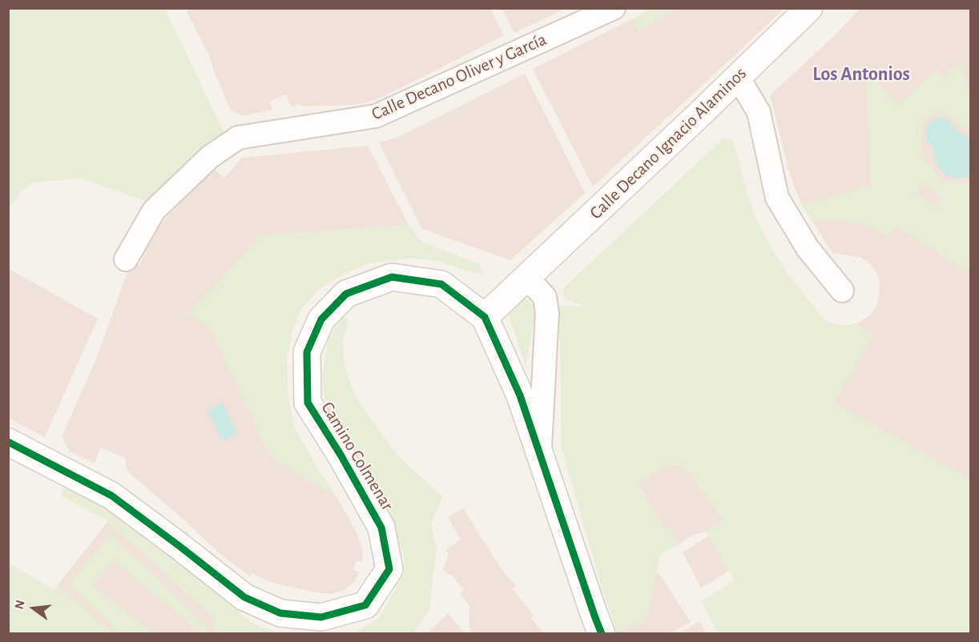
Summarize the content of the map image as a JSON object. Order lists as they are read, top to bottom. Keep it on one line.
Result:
{"streets":{"main road":["Calle Decano Ignacio Alaminos","Camino Colmenar"],"street":["Calle Decano Oliver y García"]},"crossings":[["Calle Decano Ignacio Alaminos","Camino Colmenar"]],"districts":["Los Antonios"],"north":"left"}
